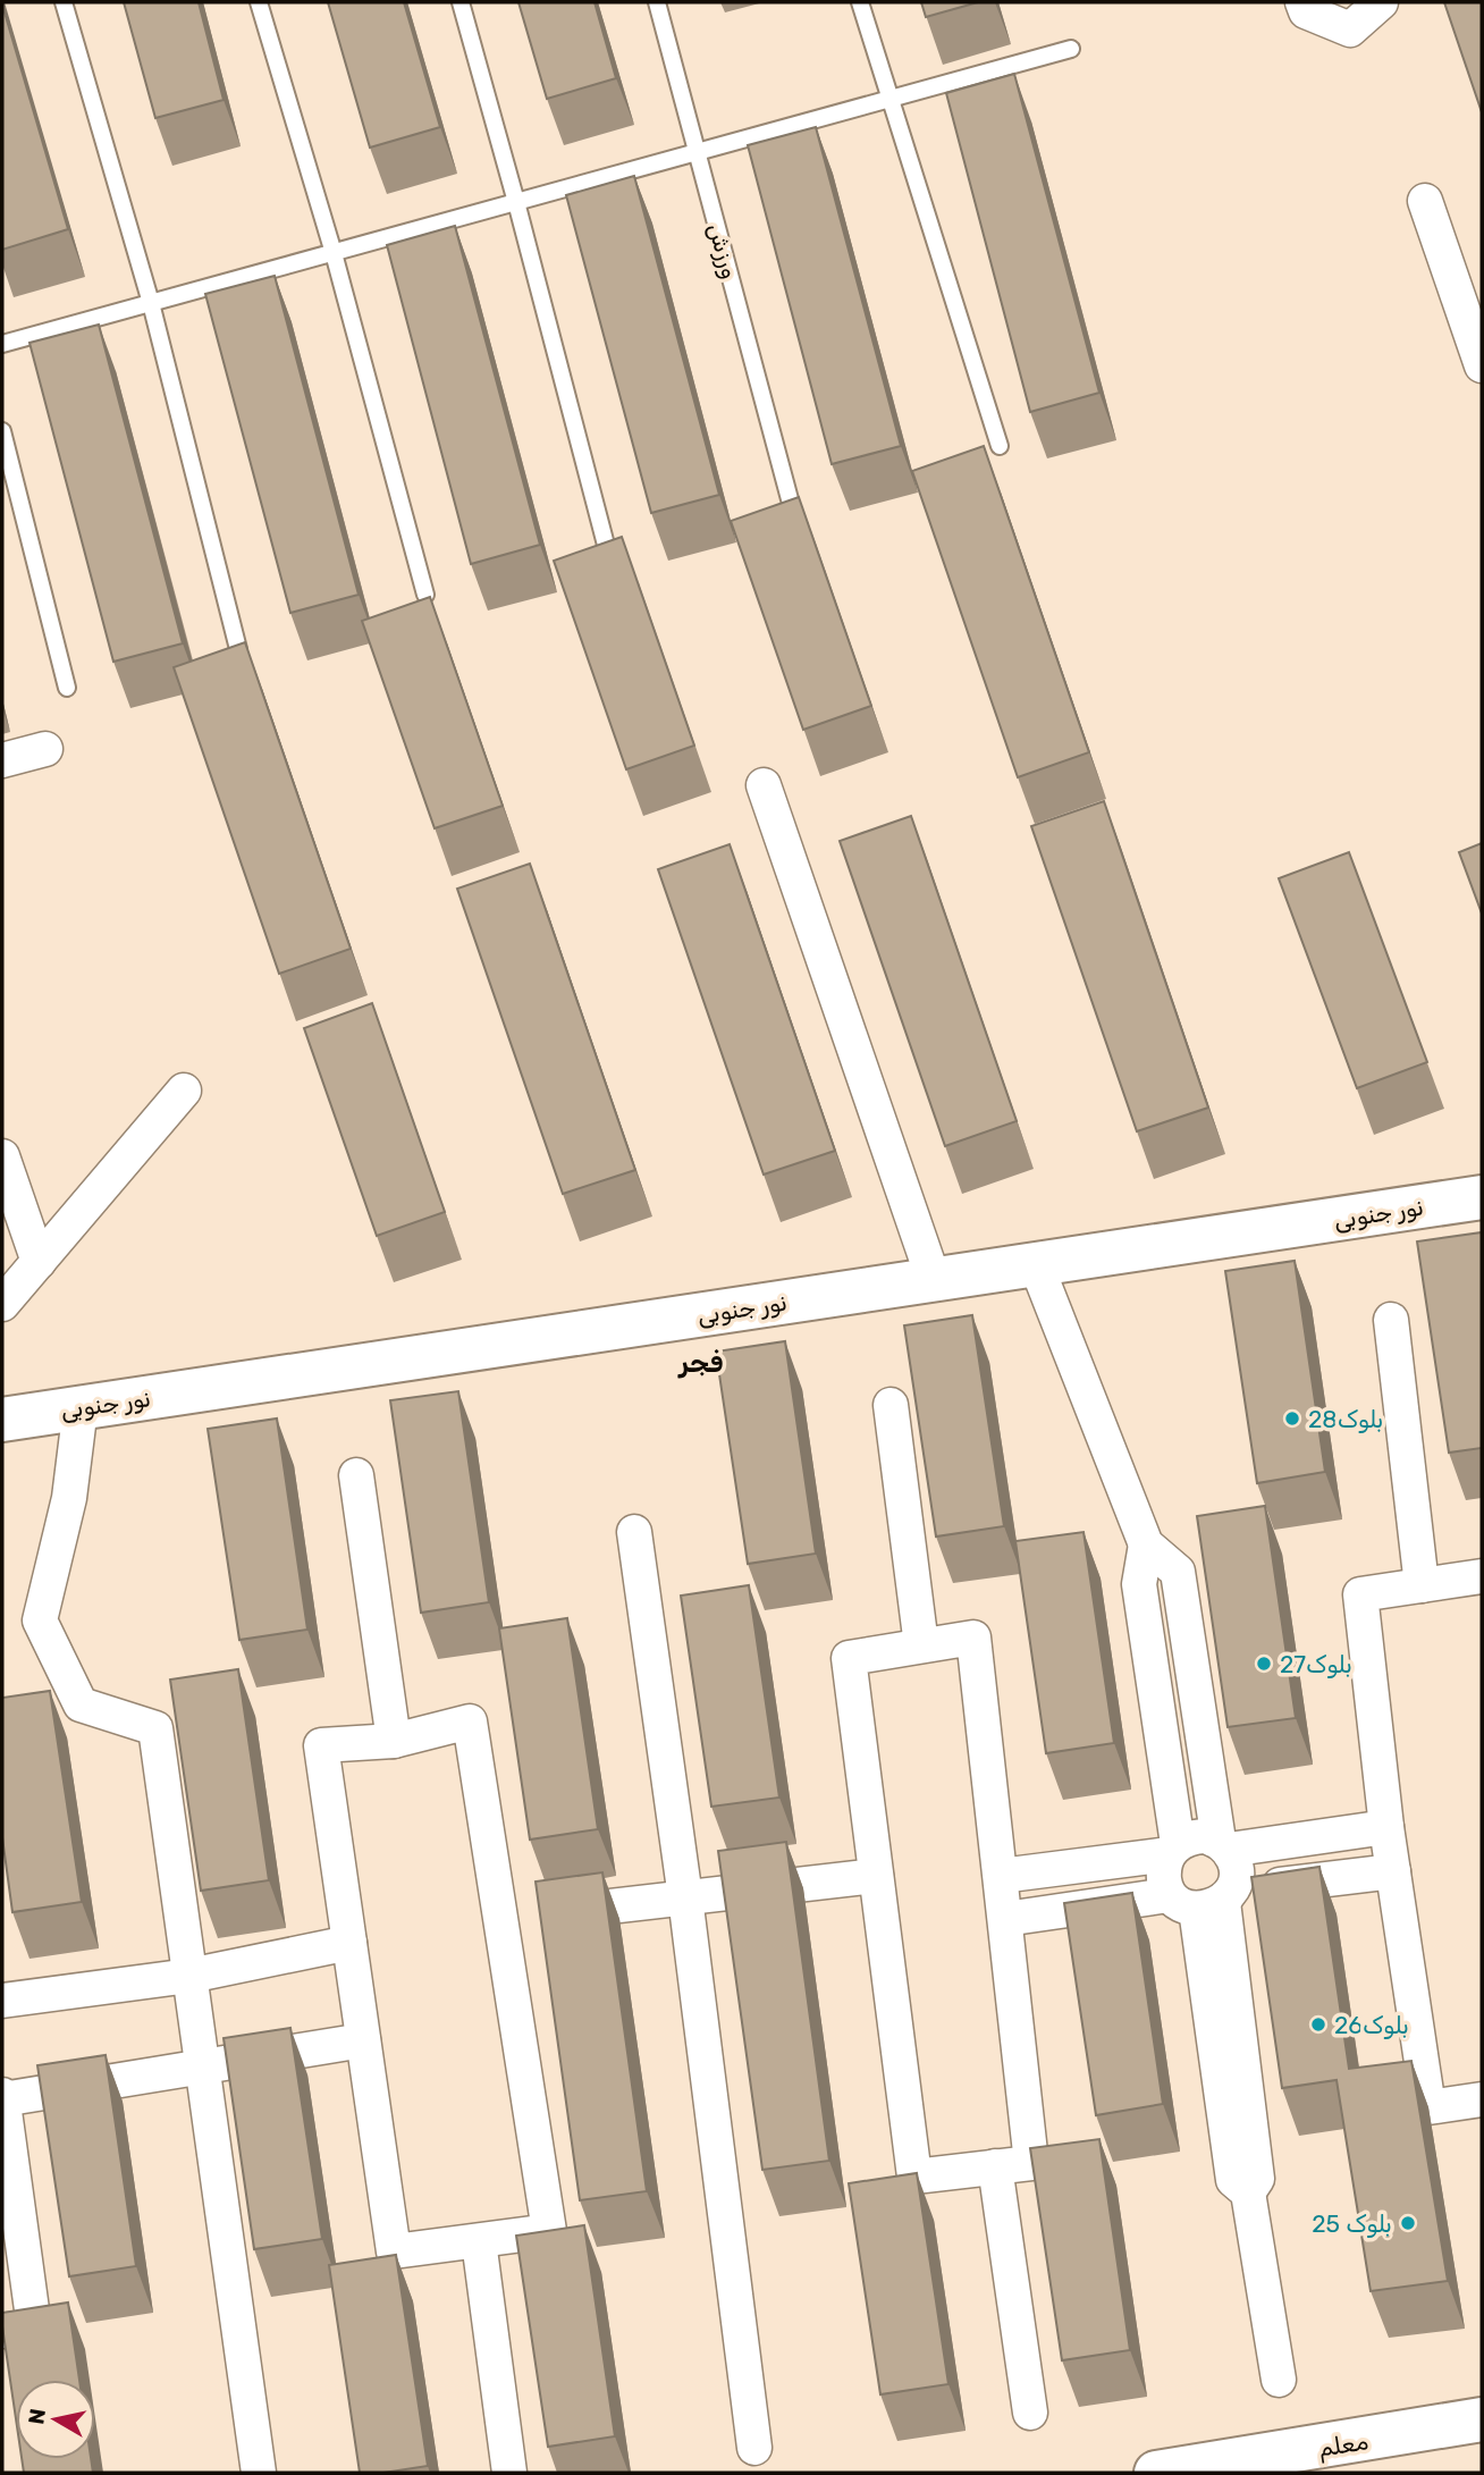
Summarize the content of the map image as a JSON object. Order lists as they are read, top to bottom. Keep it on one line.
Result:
{"streets":{"main road":["نور جنوبی","معلم"],"lane":["ورزش"]},"districts":["فجر"],"places":["بلوک28","بلوک27","بلوک26","بلوک 25"],"north":"left"}
